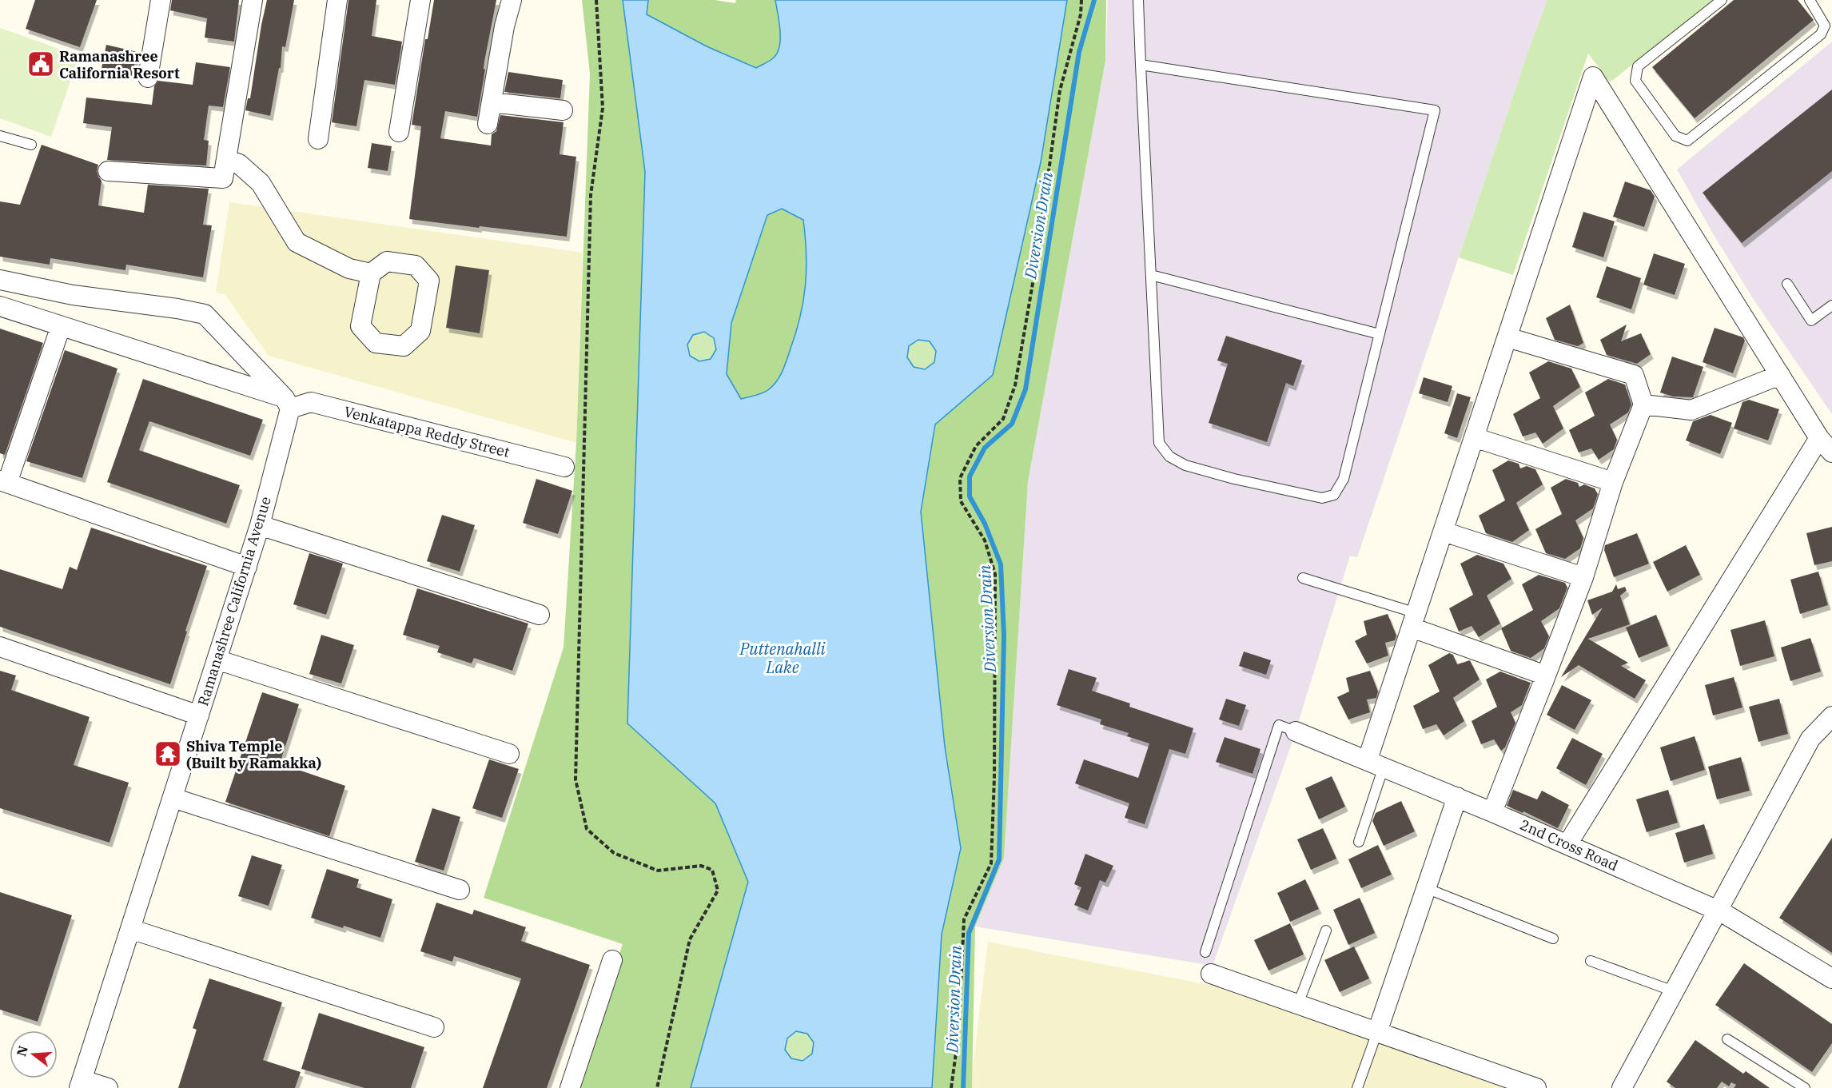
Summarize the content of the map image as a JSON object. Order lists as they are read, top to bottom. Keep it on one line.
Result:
{"streets":{"street":["Venkatappa Reddy Street","Ramanashree California Avenue","2nd Cross Road"]},"crossings":[["Venkatappa Reddy Street","Ramanashree California Avenue"]],"water":["Diversion Drain","Puttenahalli Lake"],"places":{"public building":["Ramanashree California Resort"],"temple":["Shiva Temple (Built by Ramakka)"]},"north":"left"}
